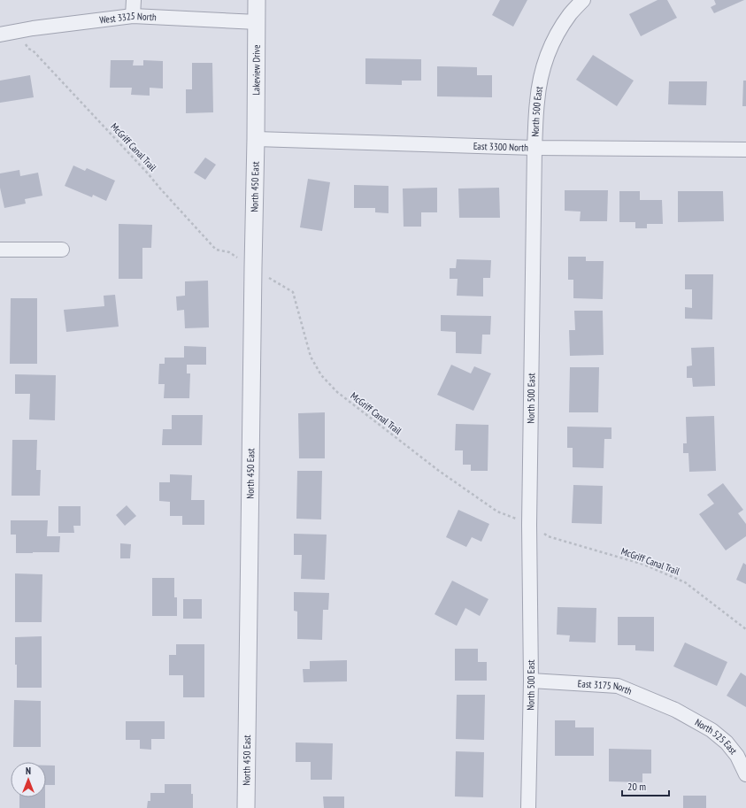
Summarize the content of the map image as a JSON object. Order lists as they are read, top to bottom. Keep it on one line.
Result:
{"streets":{"street":["West 3325 North","Lakeview Drive","North 500 East","East 3300 North","North 450 East","East 3175 North","North 525 East"],"path":["McGriff Canal Trail"]},"crossings":[["West 3325 North","Lakeview Drive"],["Lakeview Drive","East 3300 North"],["Lakeview Drive","North 450 East"],["North 500 East","East 3300 North"],["North 500 East","East 3175 North"],["East 3300 North","North 450 East"],["East 3175 North","North 525 East"]],"scale_bar":"20 m","north":"top"}
